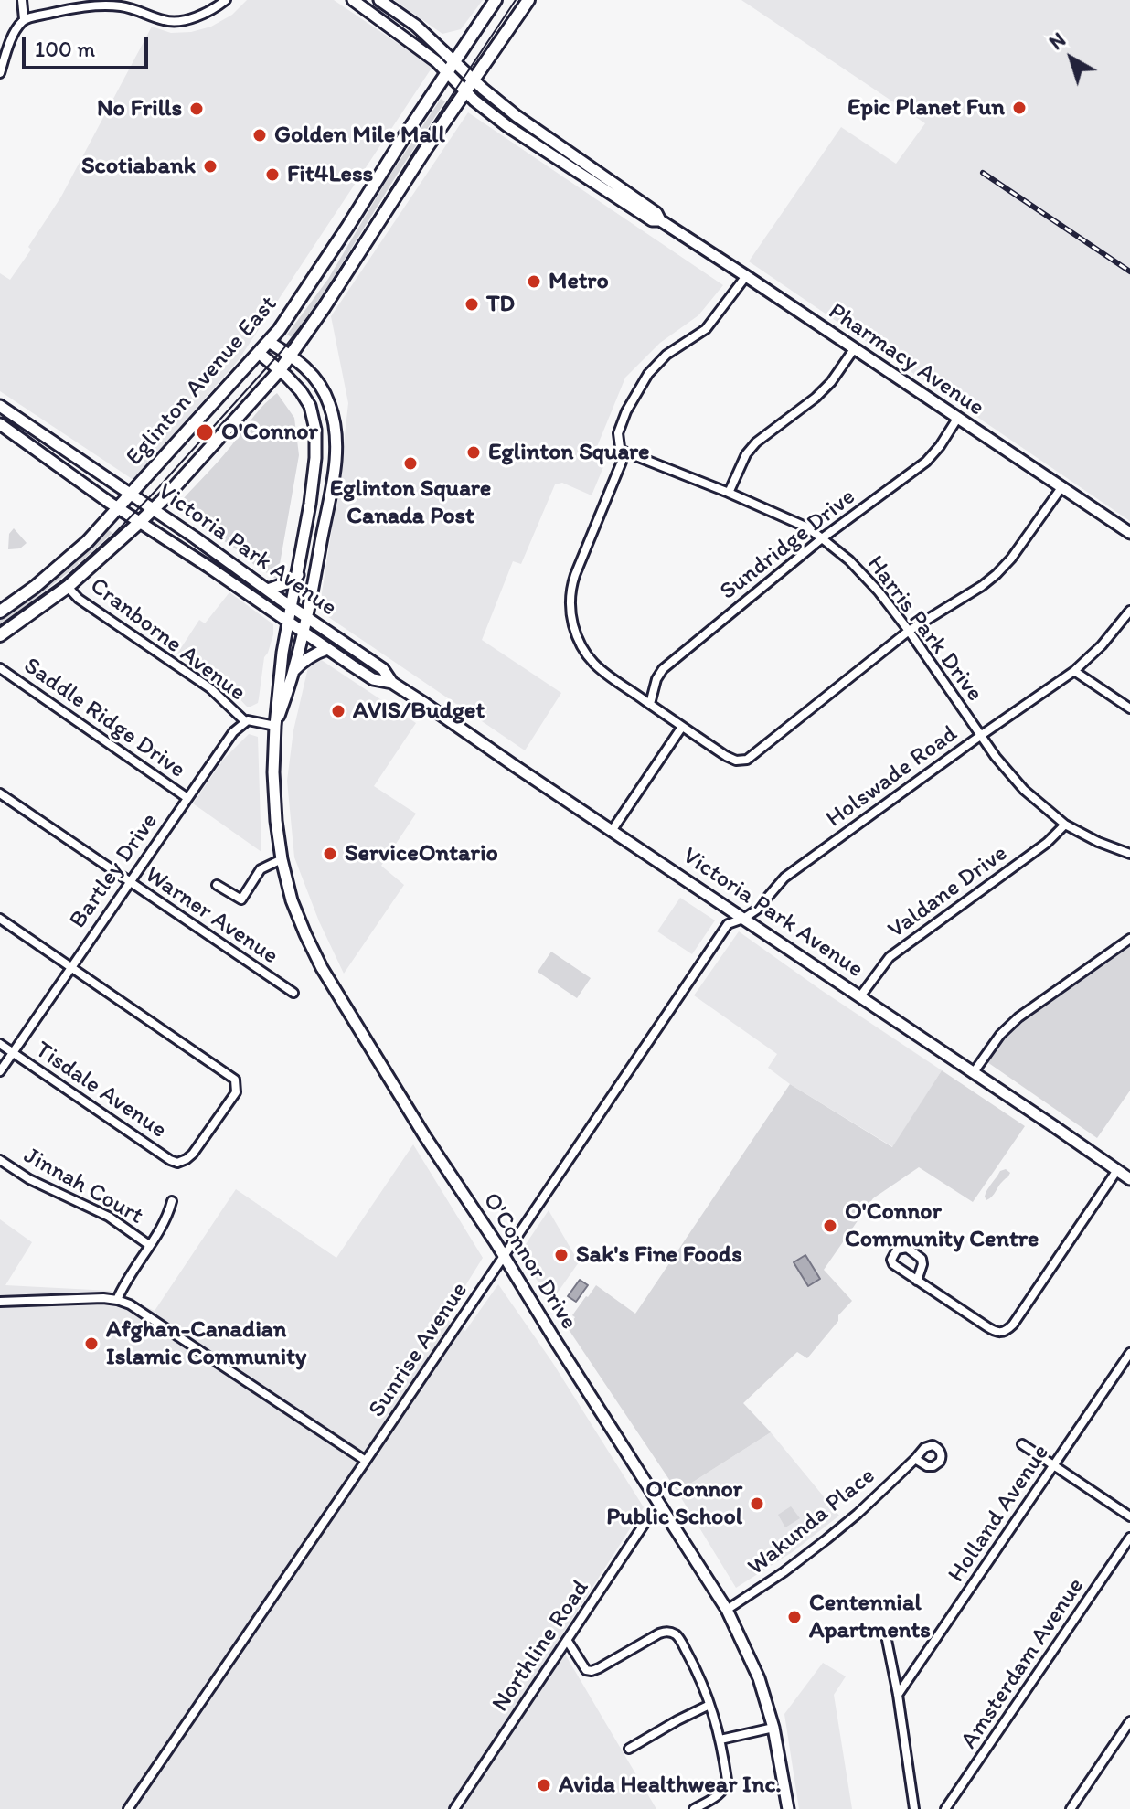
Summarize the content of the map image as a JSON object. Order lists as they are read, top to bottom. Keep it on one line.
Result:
{"streets":{"main road":["Pharmacy Avenue","Eglinton Avenue East","Victoria Park Avenue","O'Connor Drive"],"street":["Sundridge Drive","Harris Park Drive","Cranborne Avenue","Saddle Ridge Drive","Holswade Road","Bartley Drive","Valdane Drive","Warner Avenue","Tisdale Avenue","Jinnah Court","Sunrise Avenue","Holland Avenue","Wakunda Place","Northline Road","Amsterdam Avenue"]},"crossings":[["Pharmacy Avenue","Eglinton Avenue East"],["Pharmacy Avenue","Sundridge Drive"],["Eglinton Avenue East","Victoria Park Avenue"],["Eglinton Avenue East","Cranborne Avenue"],["Sundridge Drive","Harris Park Drive"],["Victoria Park Avenue","Holswade Road"],["Victoria Park Avenue","Valdane Drive"],["Victoria Park Avenue","O'Connor Drive"],["Victoria Park Avenue","Sunrise Avenue"],["Harris Park Drive","Holswade Road"],["Harris Park Drive","Valdane Drive"],["Cranborne Avenue","Bartley Drive"],["Saddle Ridge Drive","Bartley Drive"],["Holswade Road","Sunrise Avenue"],["Bartley Drive","Warner Avenue"],["Bartley Drive","Tisdale Avenue"],["O'Connor Drive","Sunrise Avenue"],["O'Connor Drive","Wakunda Place"],["O'Connor Drive","Northline Road"]],"places":["Epic Planet Fun","No Frills","Golden Mile Mall","Scotiabank","Fit4Less","Metro","TD","O'Connor","Eglinton Square","Eglinton Square Canada Post","AVIS/Budget","ServiceOntario","O'Connor Community Centre","Sak's Fine Foods","Afghan-Canadian Islamic Community","O'Connor Public School","Centennial Apartments","Avida Healthwear Inc."],"scale_bar":"100 m","north":"top left"}
